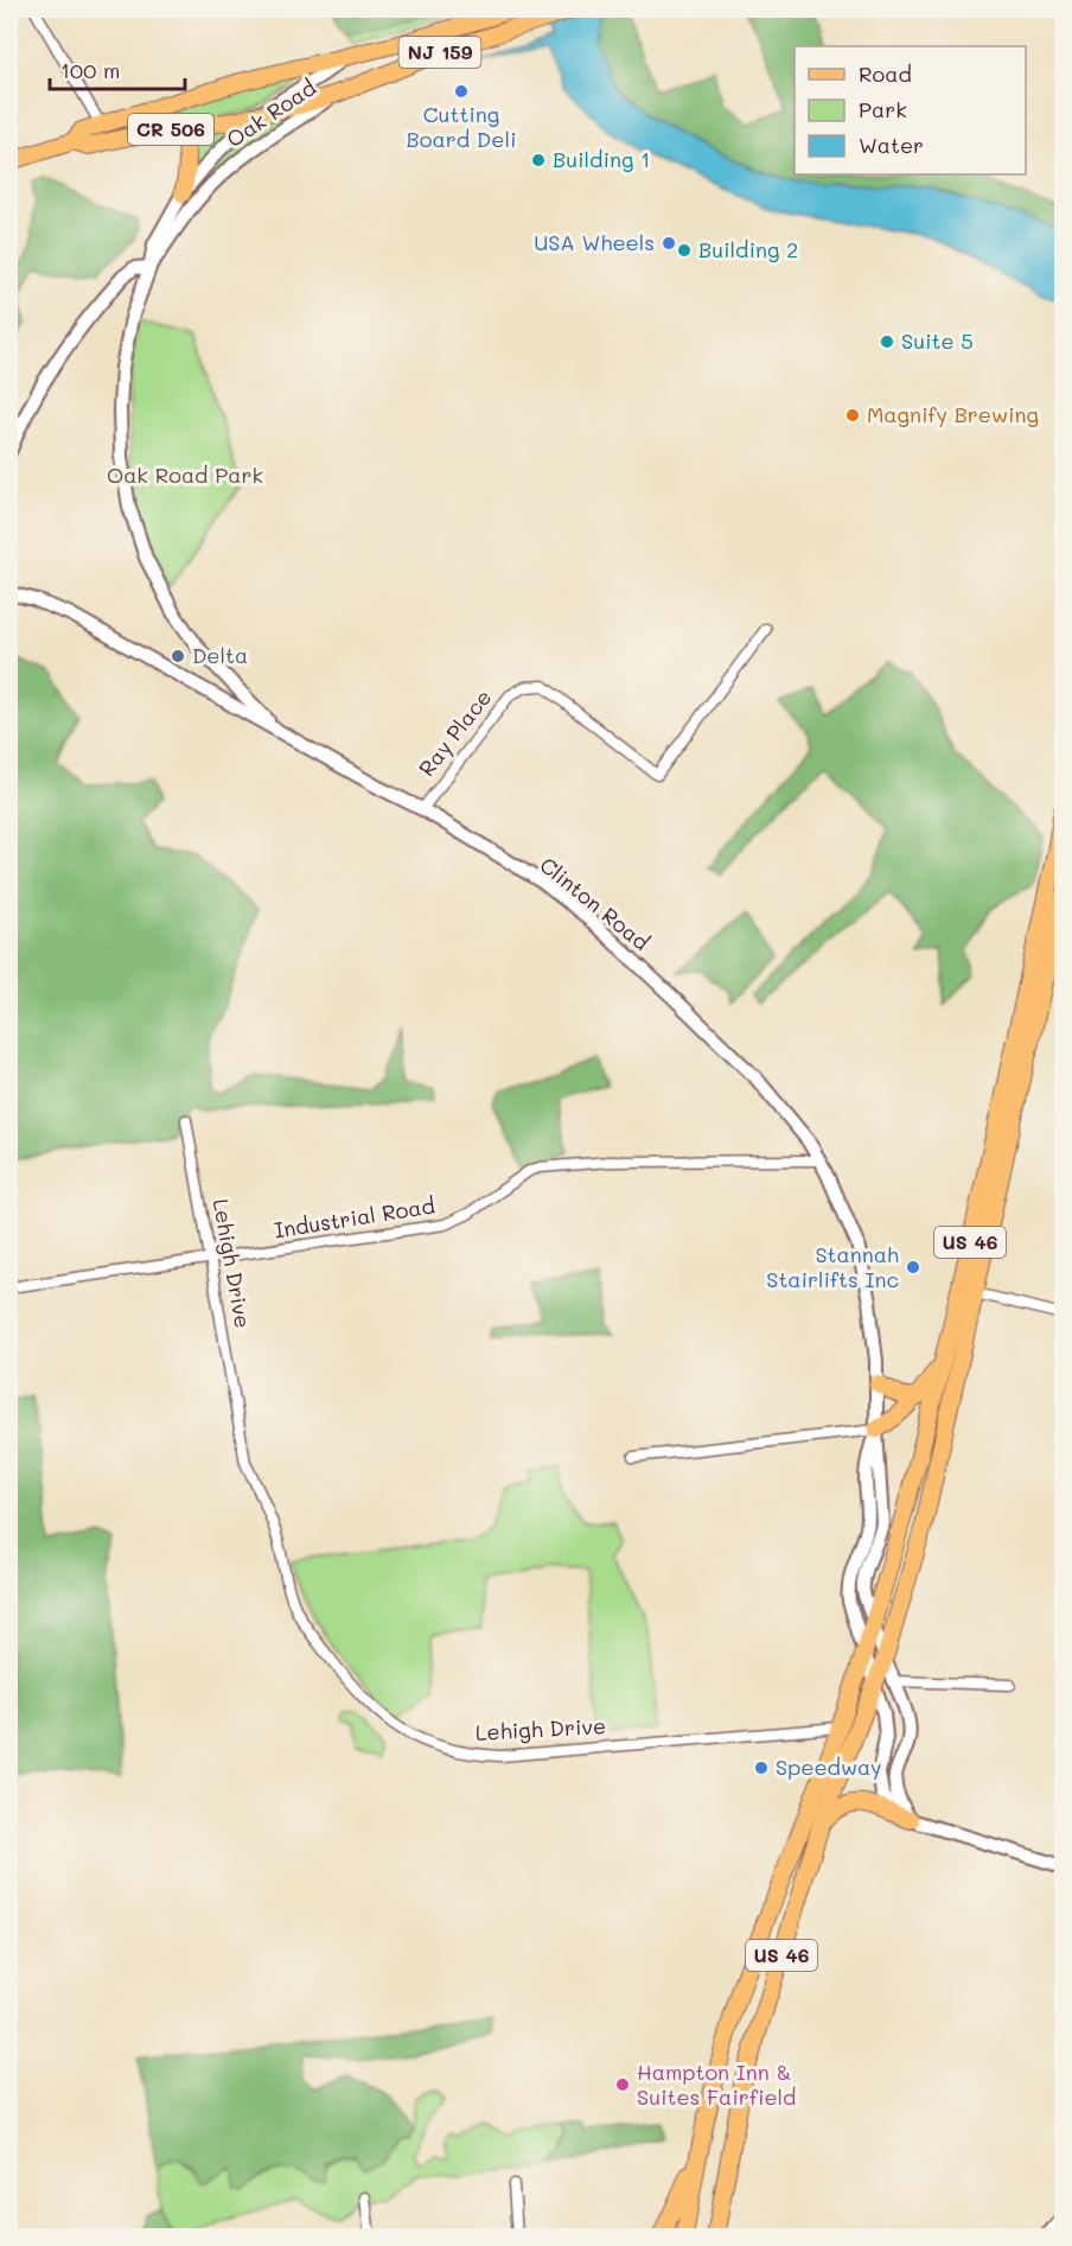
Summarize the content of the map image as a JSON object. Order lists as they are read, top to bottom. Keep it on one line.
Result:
{"streets":{"main road":["NJ 159","CR 506","US 46"],"street":["Oak Road","Ray Place","Clinton Road","Industrial Road","Lehigh Drive"]},"crossings":[["NJ 159","Oak Road"],["NJ 159","CR 506"],["NJ 159","Clinton Road"],["NJ 159","US 46"],["Oak Road","CR 506"],["Oak Road","Clinton Road"],["Ray Place","Clinton Road"],["Clinton Road","Industrial Road"],["Industrial Road","Lehigh Drive"],["US 46","Lehigh Drive"]],"parks":["Oak Road Park"],"places":["Cutting Board Deli","Building 1","USA Wheels","Building 2","Suite 5","Magnify Brewing","Delta","Stannah Stairlifts Inc","Speedway","Hampton Inn & Suites Fairfield"],"legend":["Road","Park","Water"],"scale_bar":"100 m"}
